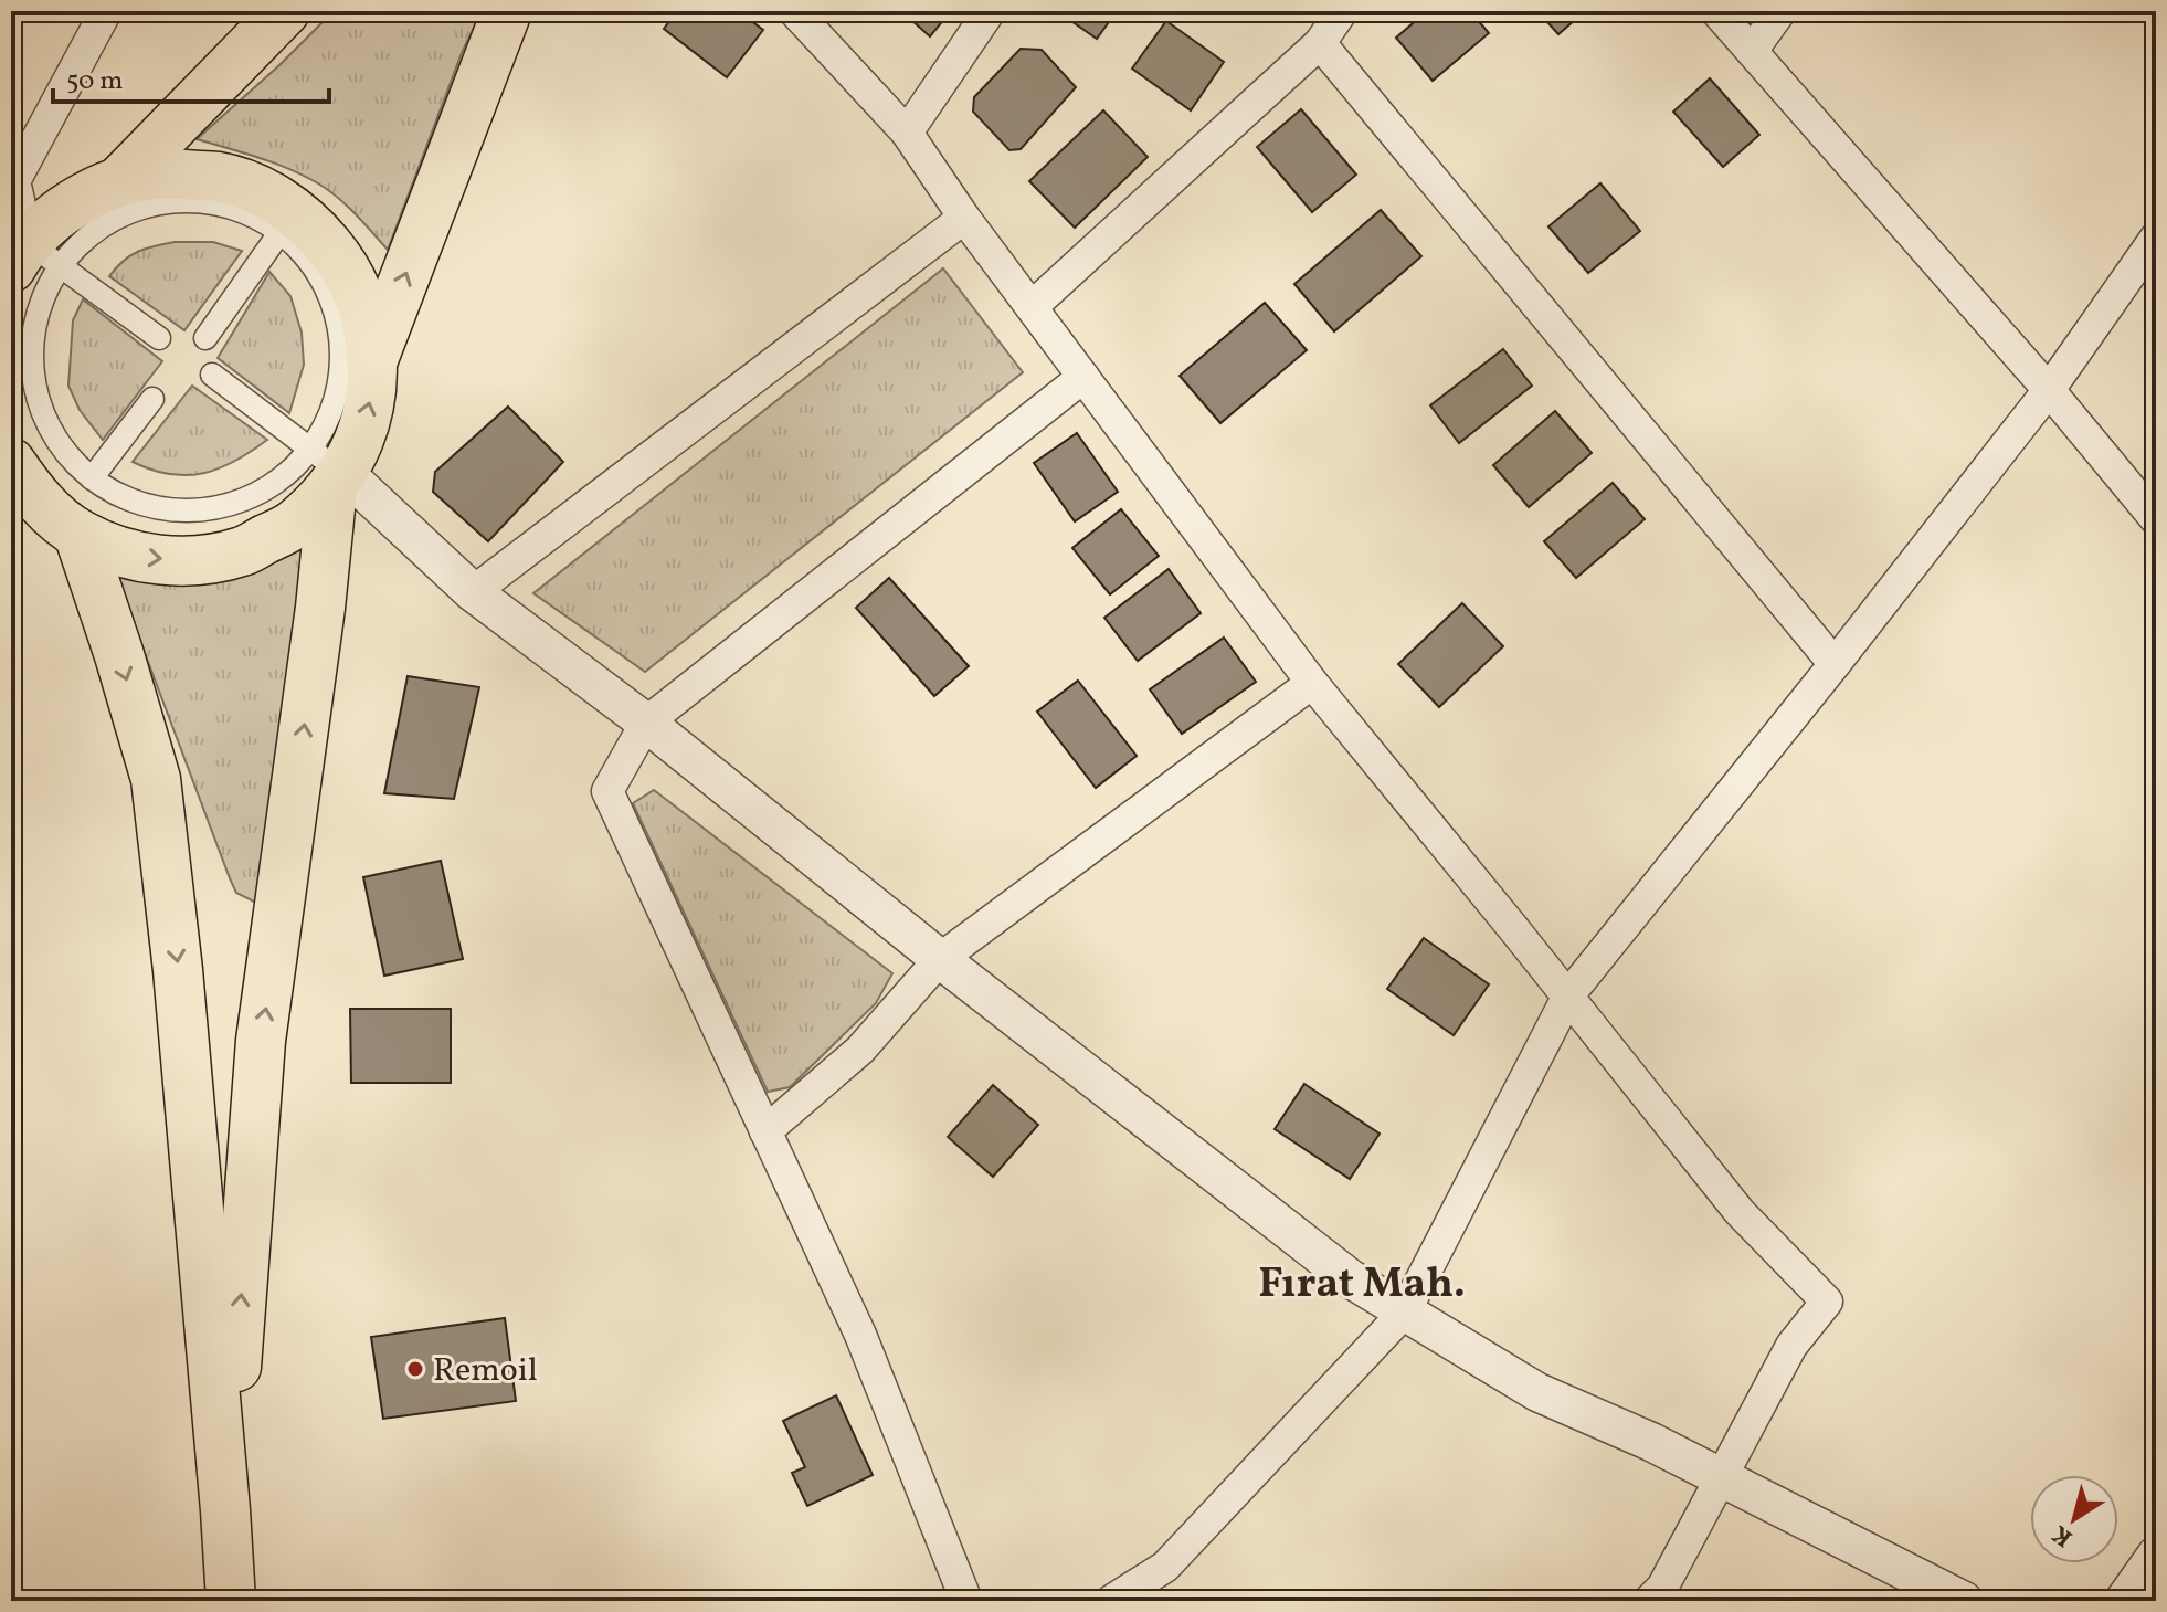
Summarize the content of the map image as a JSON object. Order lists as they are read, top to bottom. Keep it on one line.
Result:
{"districts":["Fırat Mah."],"places":["Remoil"],"scale_bar":"50 m","north":"bottom left"}
